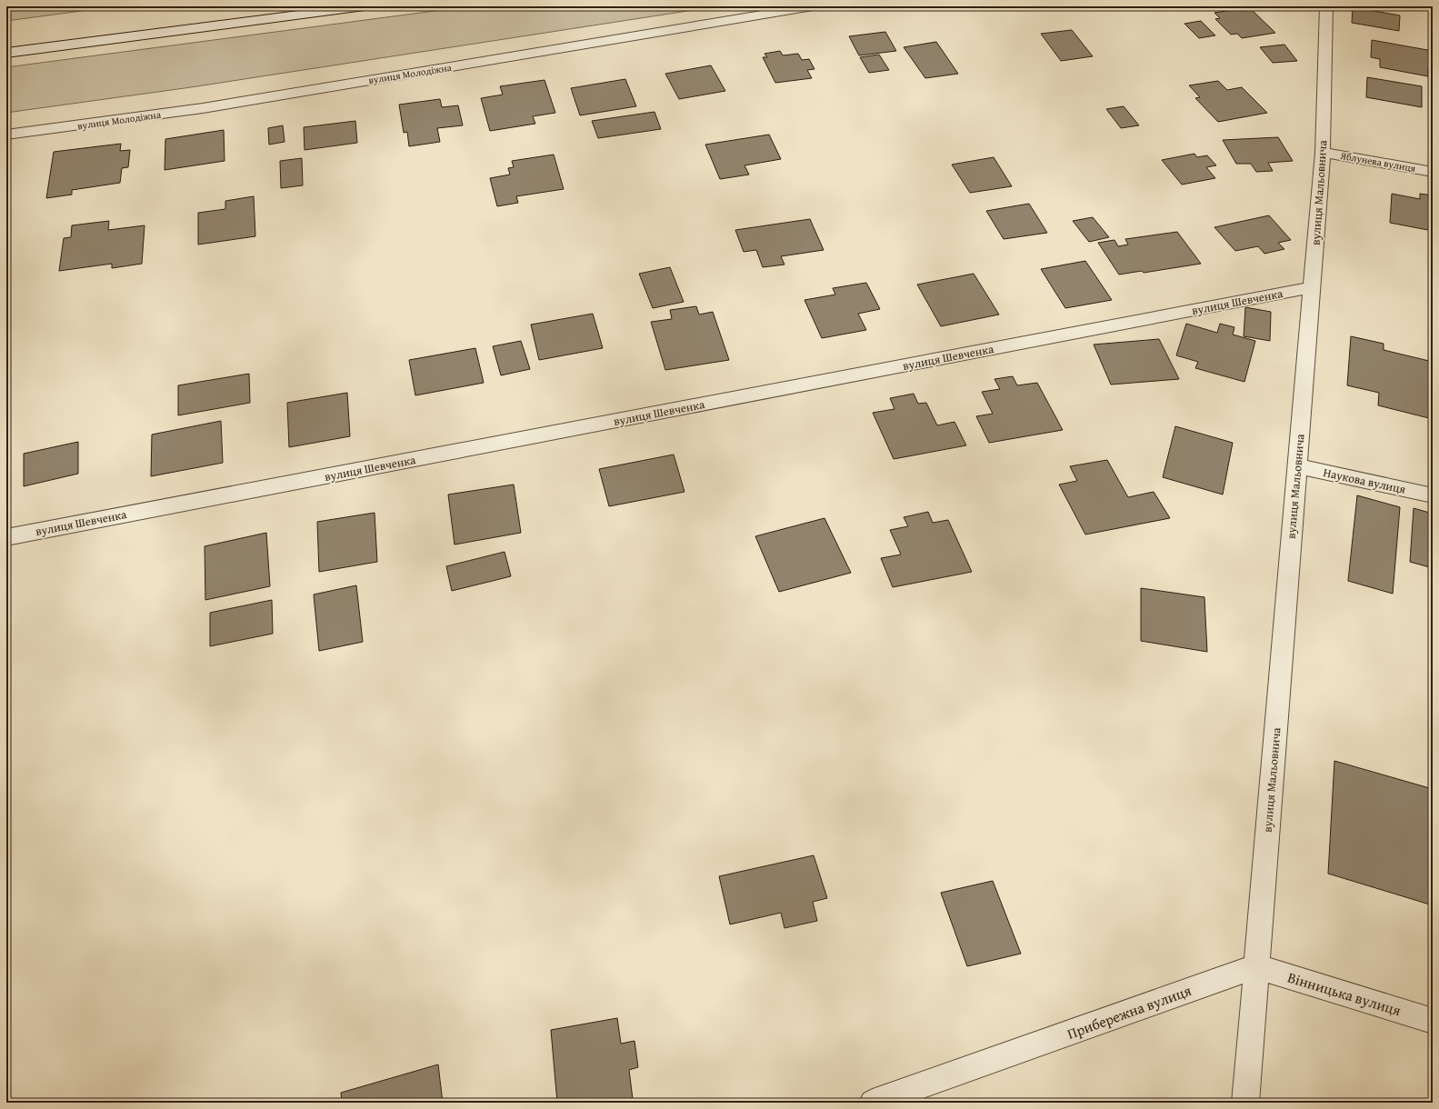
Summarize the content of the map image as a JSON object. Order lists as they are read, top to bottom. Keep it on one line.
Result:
{"streets":{"street":["вулиця Молодіжна","Яблунева вулиця","вулиця Мальовнича","вулиця Шевченка","Наукова вулиця","Вінницька вулиця","Прибережна вулиця"]},"crossings":[["Яблунева вулиця","вулиця Мальовнича"],["вулиця Мальовнича","вулиця Шевченка"],["вулиця Мальовнича","Наукова вулиця"],["вулиця Мальовнича","Вінницька вулиця"],["вулиця Мальовнича","Прибережна вулиця"],["Вінницька вулиця","Прибережна вулиця"]]}
